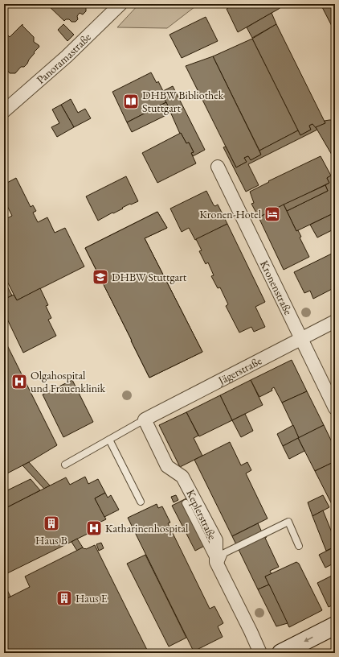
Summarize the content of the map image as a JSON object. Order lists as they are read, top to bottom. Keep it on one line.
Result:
{"streets":{"street":["Panoramastraße","Kronenstraße","Jägerstraße","Keplerstraße"]},"crossings":[["Kronenstraße","Jägerstraße"],["Jägerstraße","Keplerstraße"]],"places":{"library":["DHBW Bibliothek Stuttgart"],"hotel":["Kronen-Hotel"],"school or university":["DHBW Stuttgart"],"hospital":["Olgahospital und Frauenklinik","Katharinenhospital"],"building":["Haus B","Haus E"]}}
